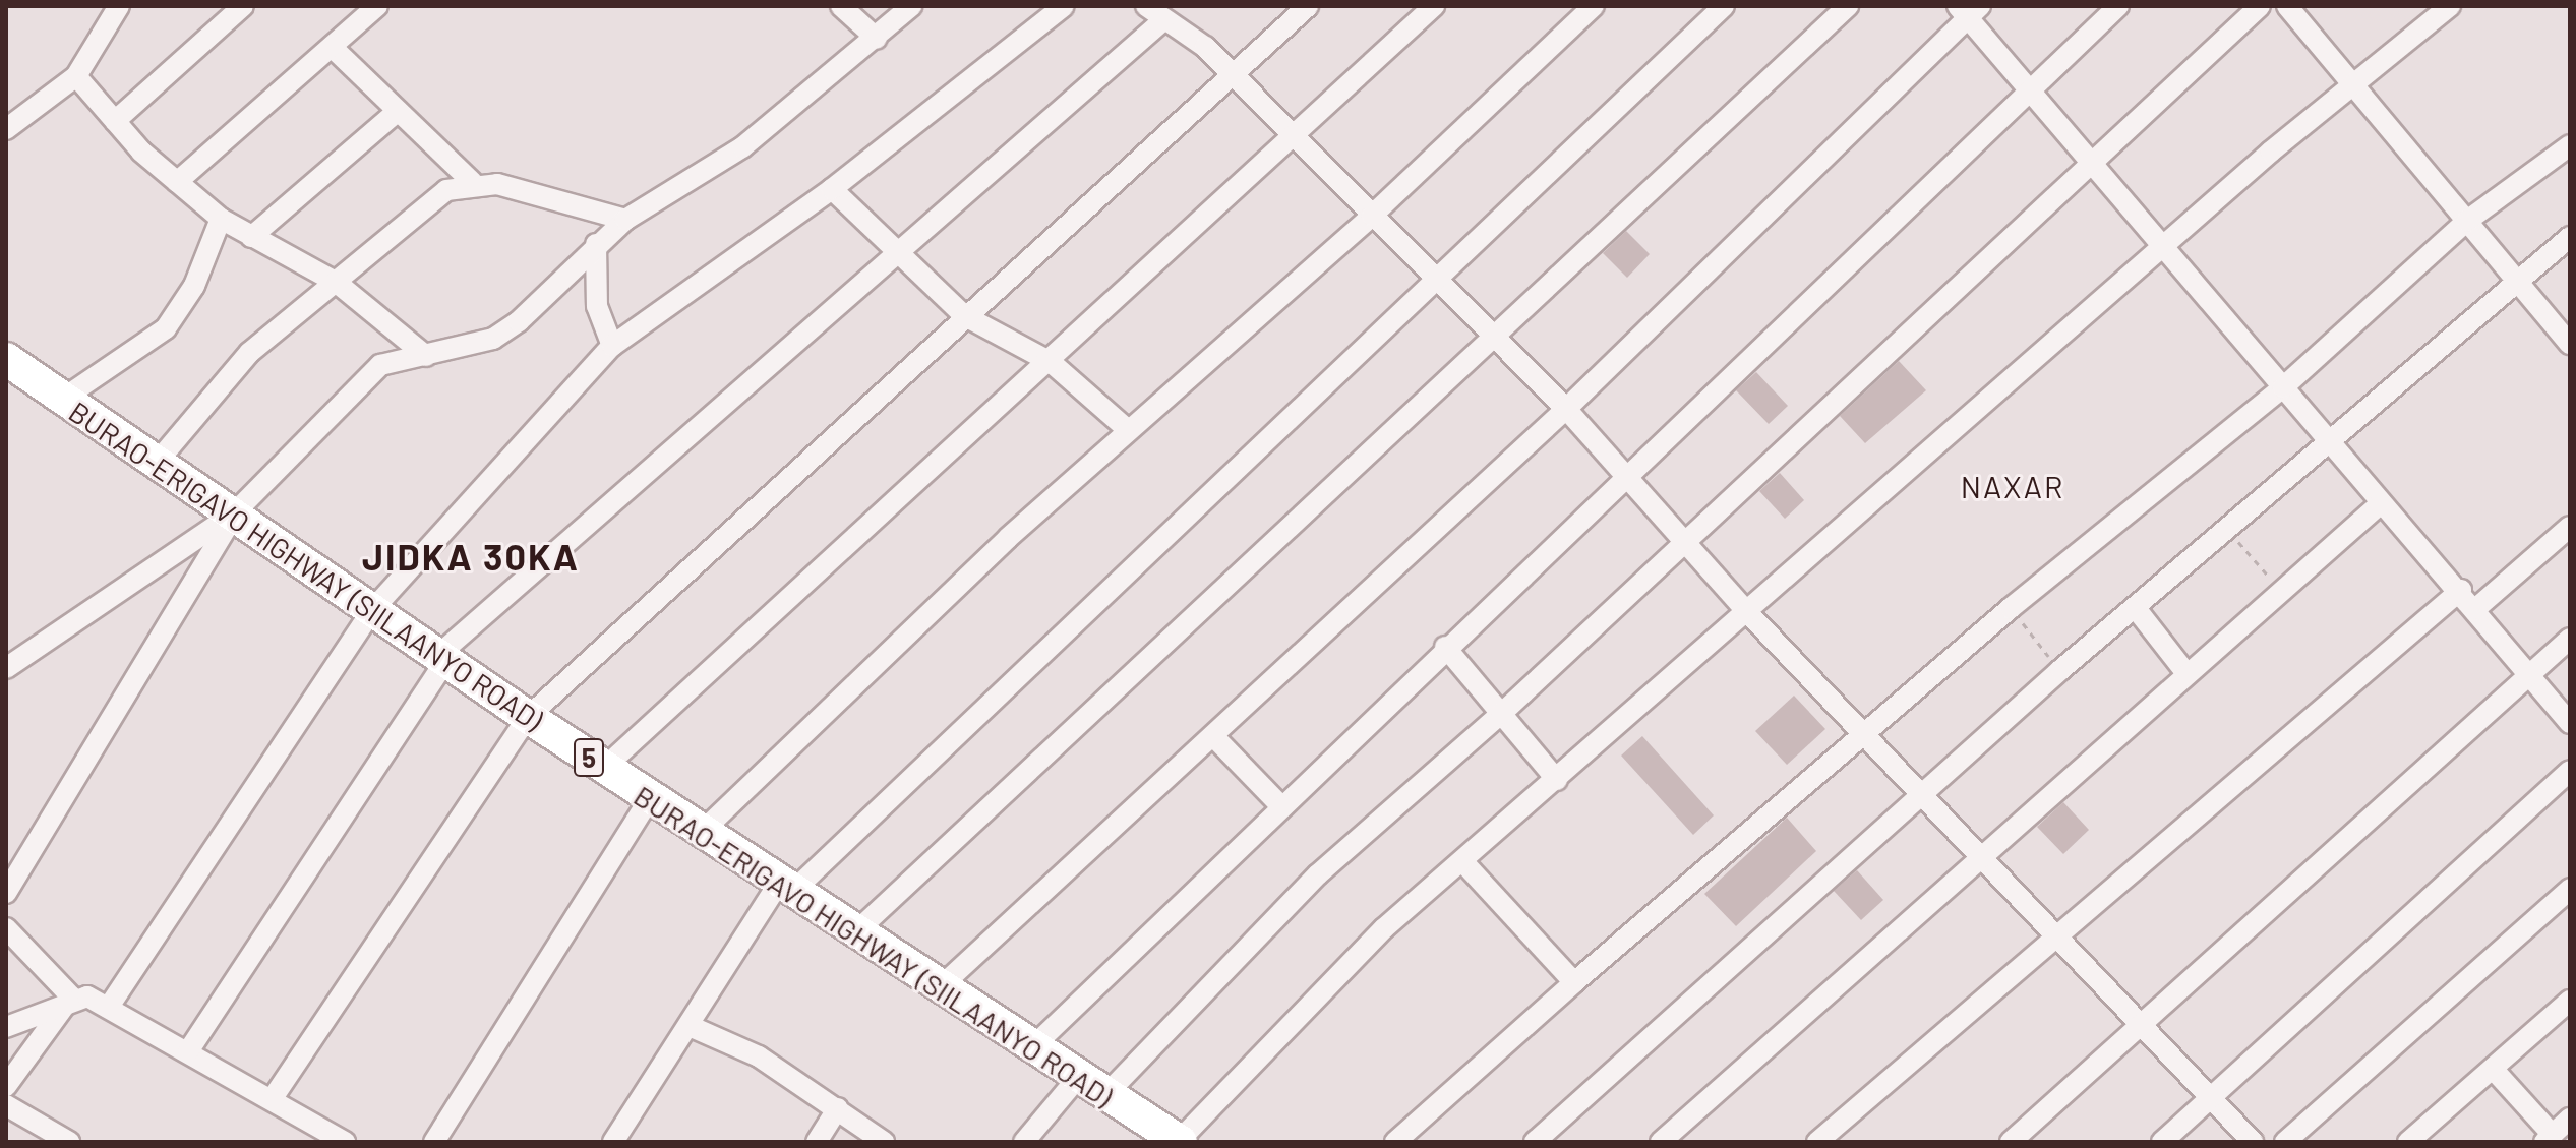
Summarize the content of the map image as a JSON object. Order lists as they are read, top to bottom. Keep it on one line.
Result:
{"streets":{"highway":["BURAO-ERIGAVO HIGHWAY (SIILAANYO ROAD)","5"]},"districts":["NAXAR","JIDKA 30KA"]}
